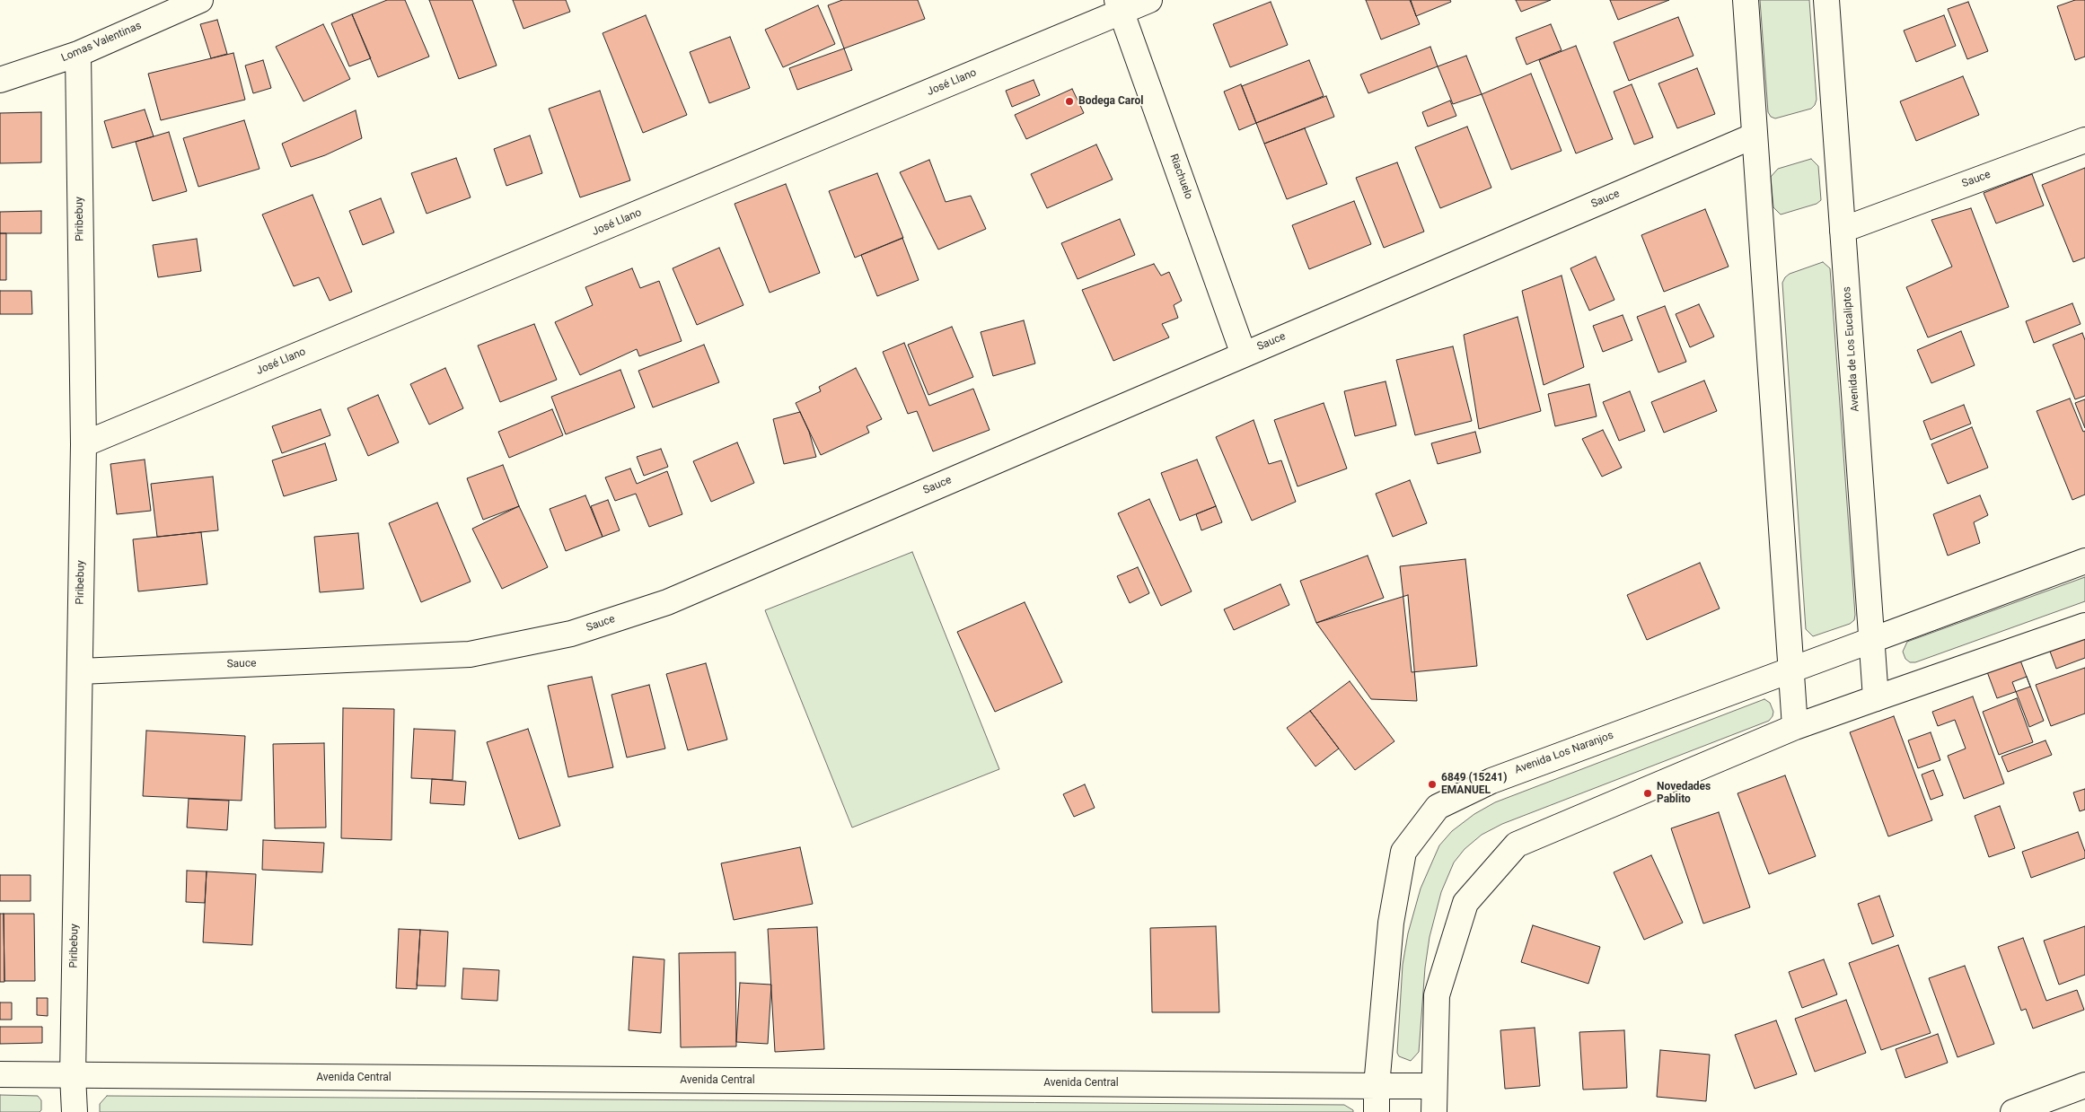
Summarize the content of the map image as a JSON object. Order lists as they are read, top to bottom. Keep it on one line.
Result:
{"streets":{"street":["Lomas Valentinas","José Llano","Riachuelo","Sauce","Piribebuy","Avenida de Los Eucaliptos","Avenida Los Naranjos","Avenida Central"]},"crossings":[["Lomas Valentinas","Piribebuy"],["José Llano","Riachuelo"],["José Llano","Piribebuy"],["Riachuelo","Sauce"],["Sauce","Piribebuy"],["Sauce","Avenida de Los Eucaliptos"],["Piribebuy","Avenida Central"],["Avenida de Los Eucaliptos","Avenida Los Naranjos"],["Avenida Los Naranjos","Avenida Central"]],"places":["Bodega Carol","6849 (15241) EMANUEL","Novedades Pablito"]}
